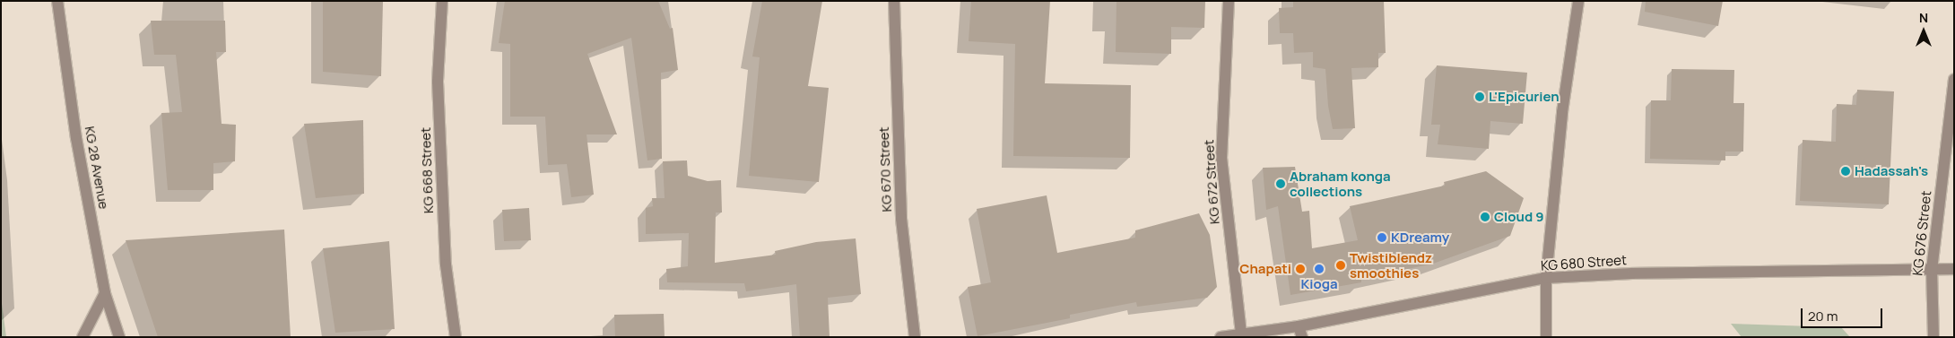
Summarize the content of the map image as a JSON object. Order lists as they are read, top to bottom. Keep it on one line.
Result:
{"streets":{"street":["KG 28 Avenue","KG 670 Street","KG 668 Street","KG 672 Street","KG 676 Street","KG 680 Street"]},"crossings":[["KG 672 Street","KG 680 Street"],["KG 676 Street","KG 680 Street"]],"places":["L'Epicurien","Hadassah's","Abraham konga collections","Cloud 9","KDreamy","Twistiblendz smoothies","Chapati","Kioga"],"scale_bar":"20 m","north":"top"}
